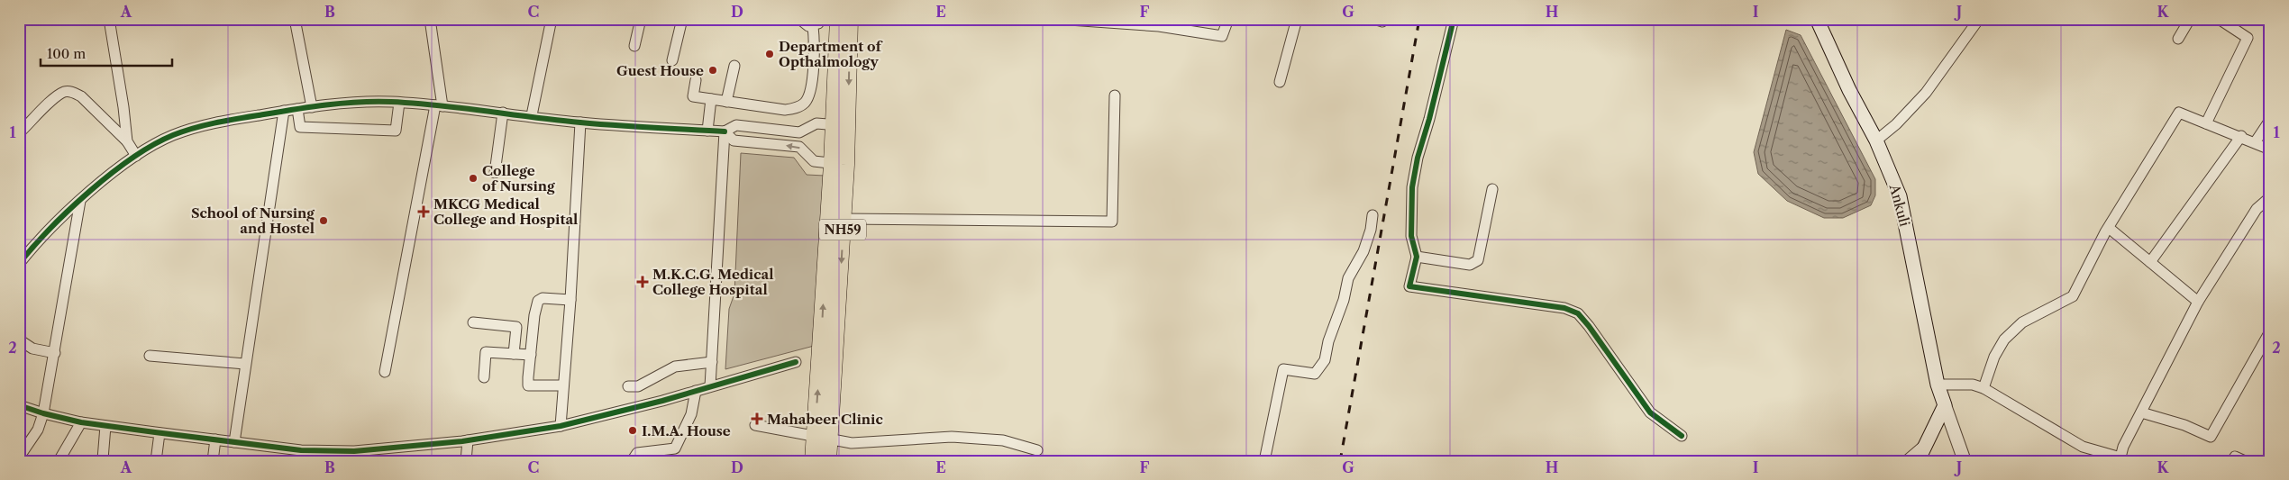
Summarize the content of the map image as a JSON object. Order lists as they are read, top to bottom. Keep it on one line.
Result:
{"streets":{"highway":["NH59"],"main road":["Ankuli"]},"places":{"other":["Department of Opthalmology","Guest House","College of Nursing","School of Nursing and Hostel","I.M.A. House"],"health":["MKCG Medical College and Hospital","M.K.C.G. Medical College Hospital","Mahabeer Clinic"]},"scale_bar":"100 m","grid":{"columns":["A","B","C","D","E","F","G","H","I","J","K"],"rows":["1","2"]}}
